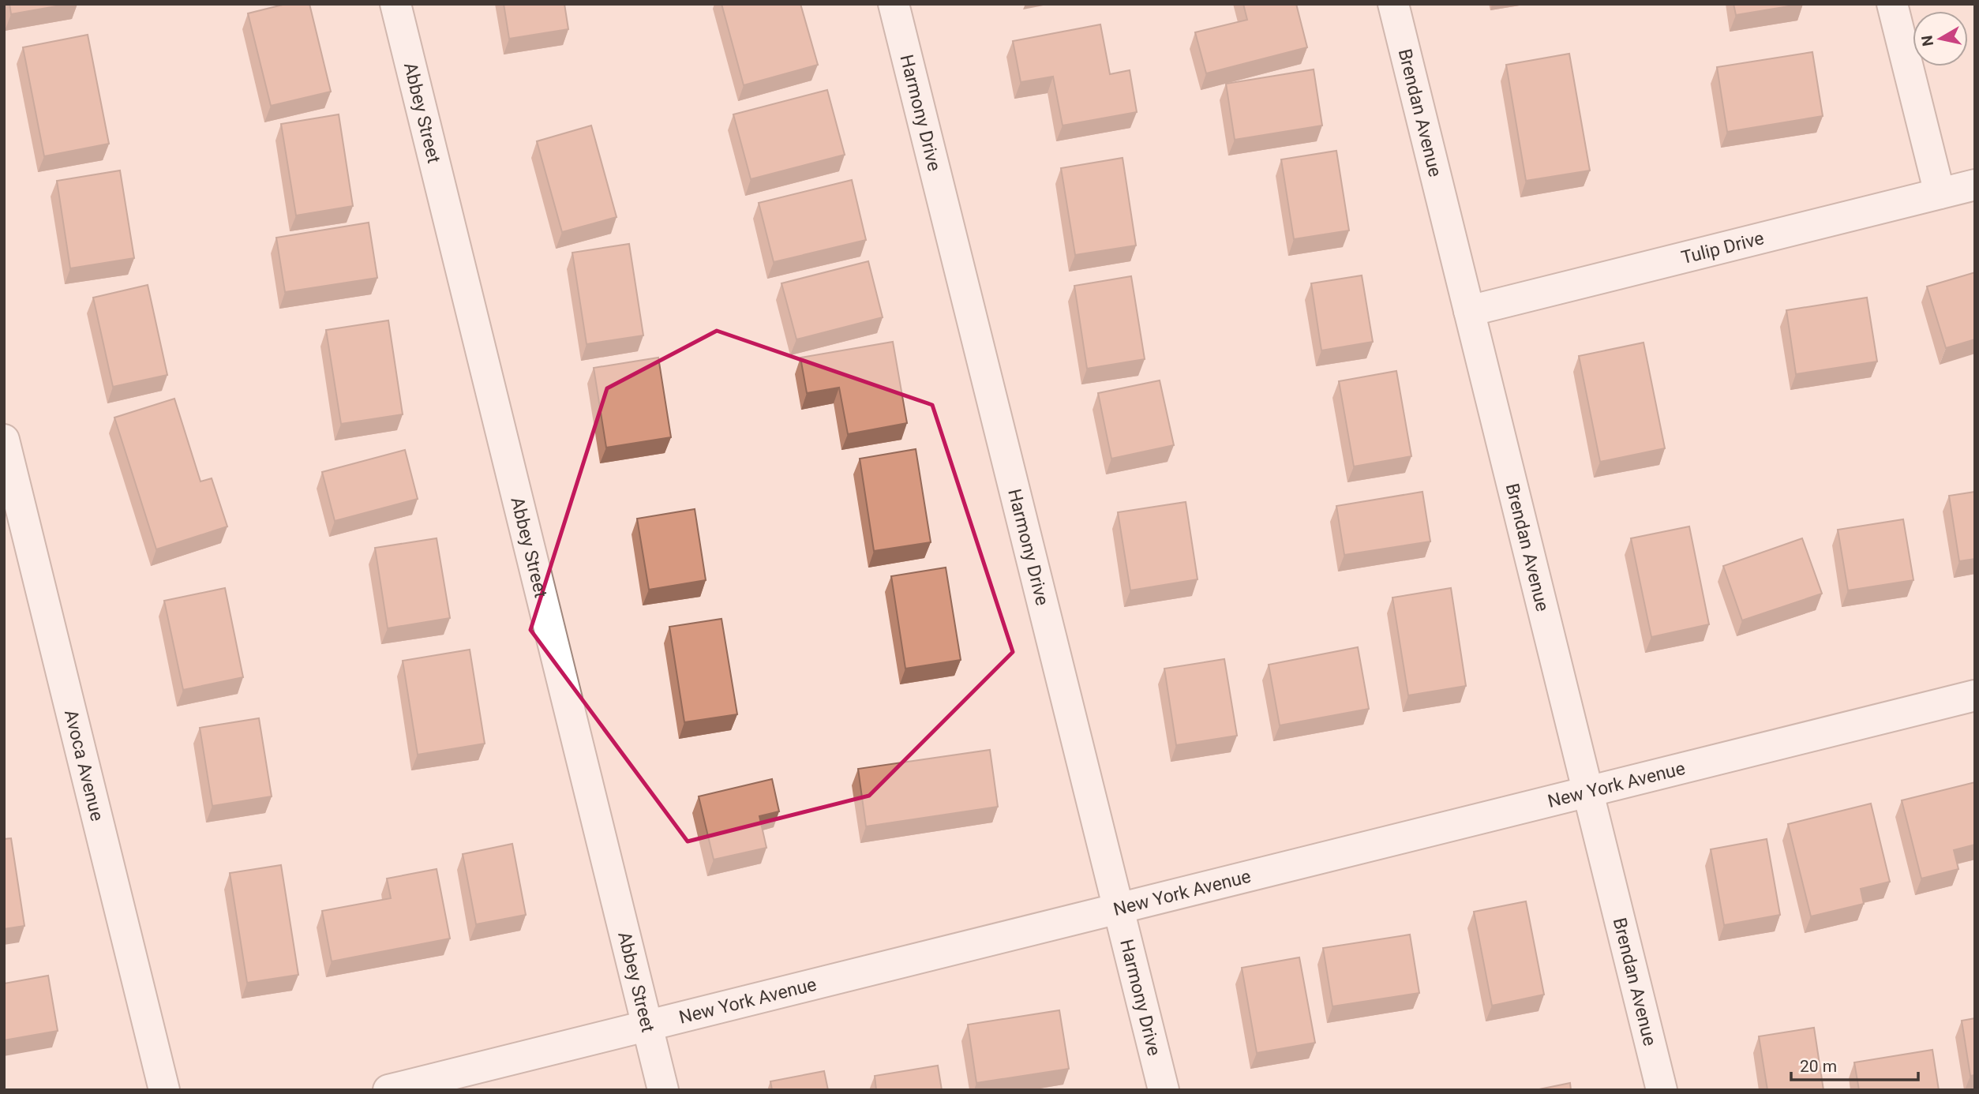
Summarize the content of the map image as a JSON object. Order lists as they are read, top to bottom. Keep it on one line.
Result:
{"streets":{"street":["Abbey Street","Harmony Drive","Brendan Avenue","Tulip Drive","Avoca Avenue","New York Avenue"]},"crossings":[["Abbey Street","New York Avenue"],["Harmony Drive","New York Avenue"],["Brendan Avenue","Tulip Drive"],["Brendan Avenue","New York Avenue"]],"scale_bar":"20 m","north":"left"}
